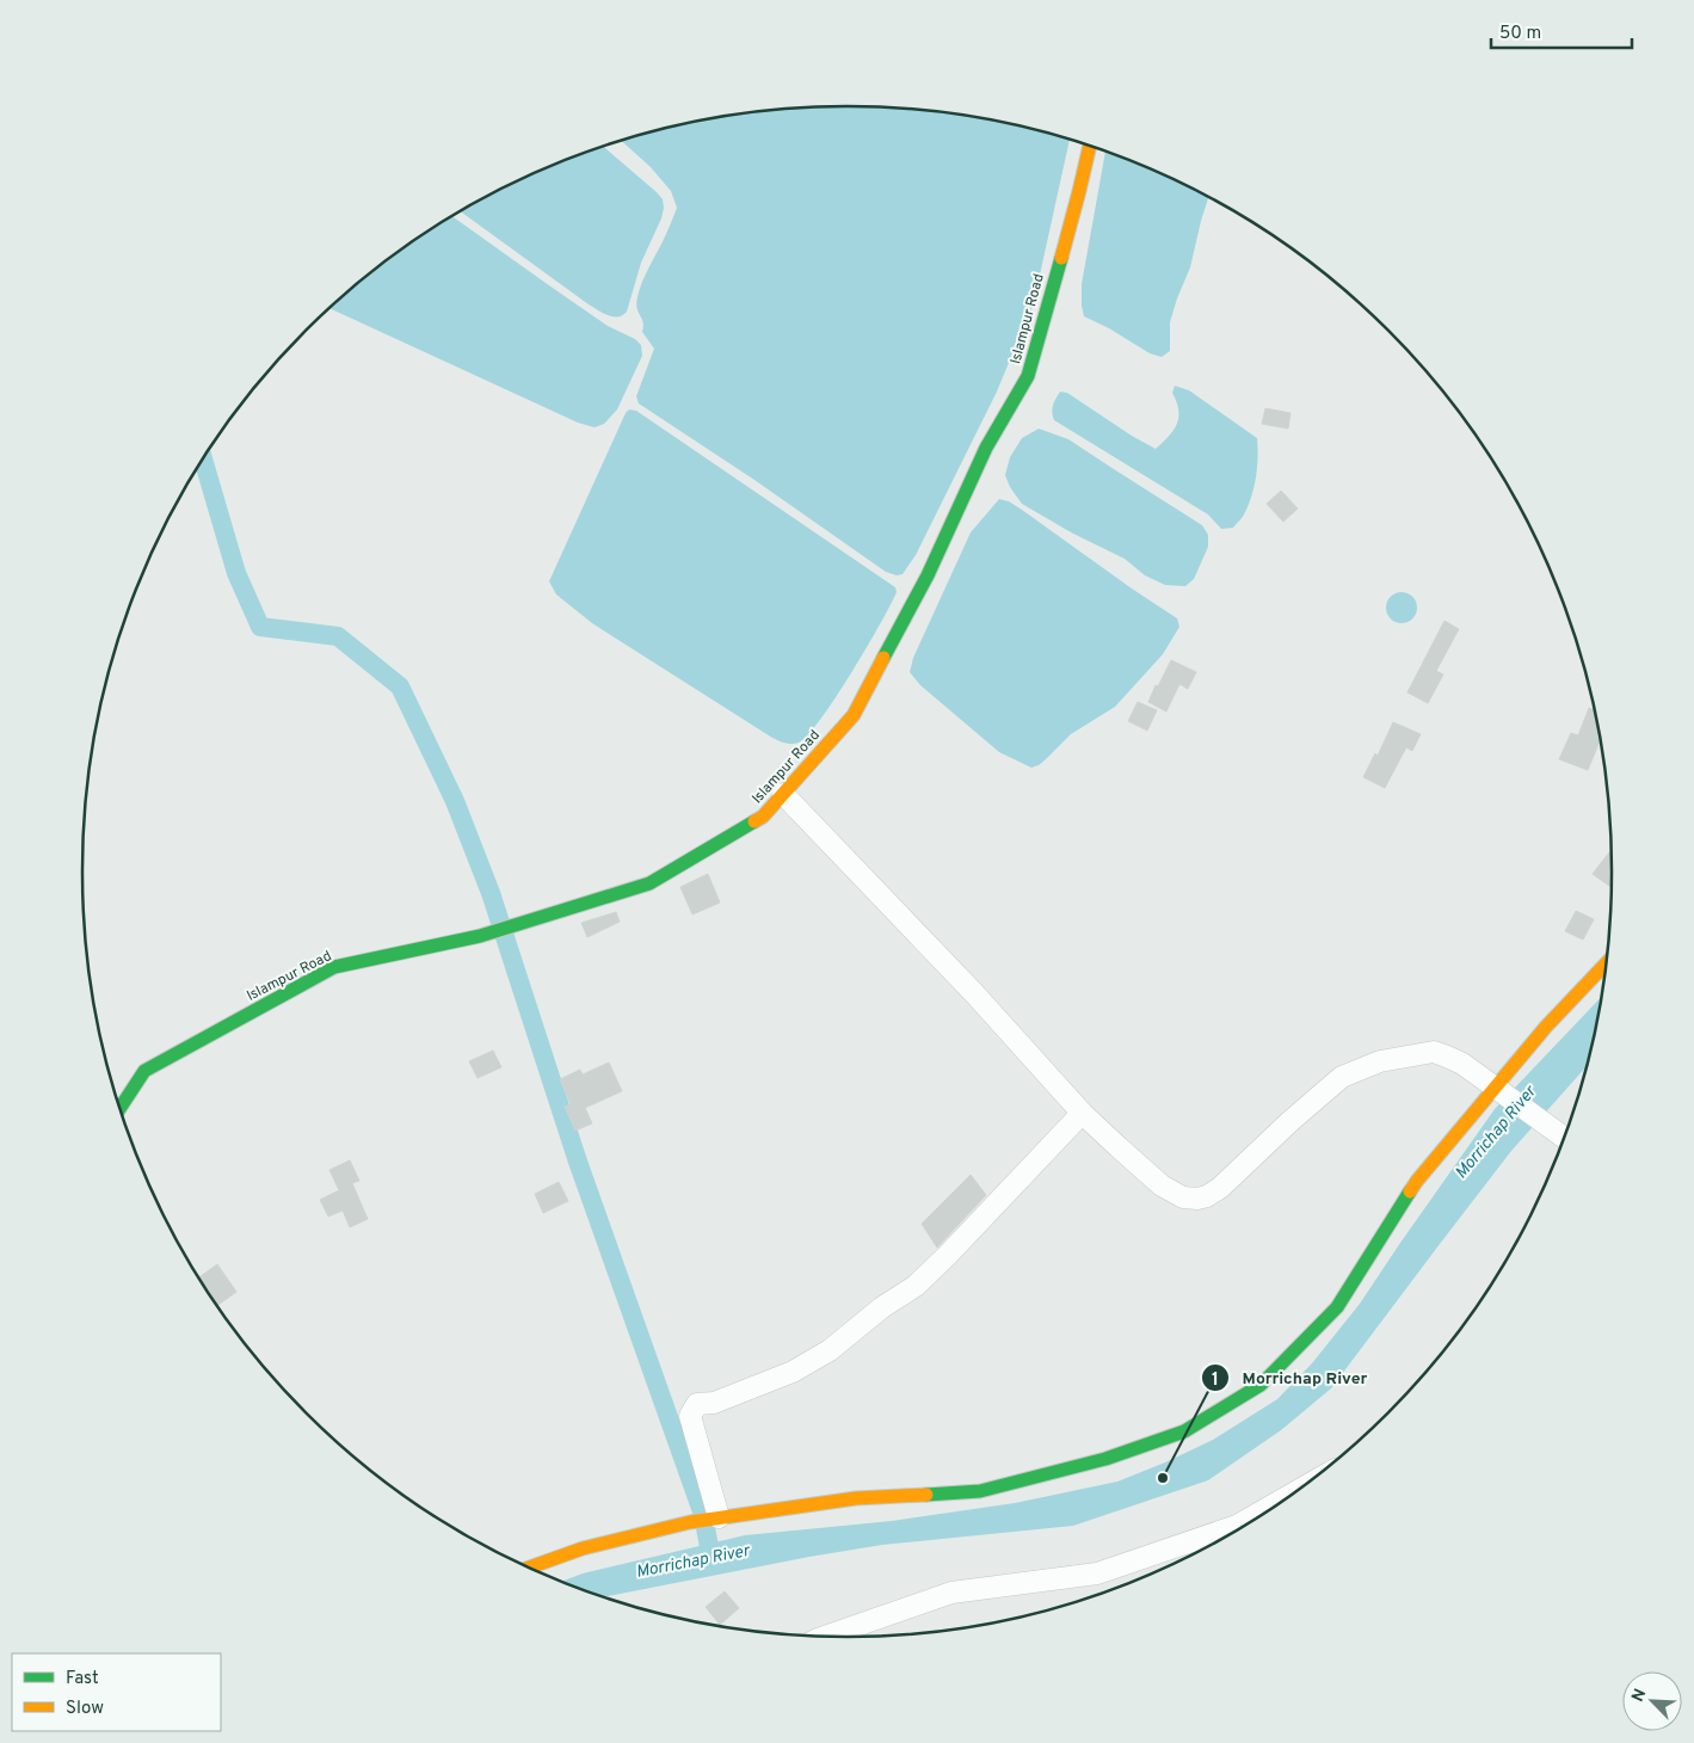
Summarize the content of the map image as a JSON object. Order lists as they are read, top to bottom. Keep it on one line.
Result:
{"streets":{"street":["Islampur Road"]},"water":["Morrichap River"],"places":["Morrichap River"],"legend":["Fast","Slow"],"scale_bar":"50 m","north":"top left"}
